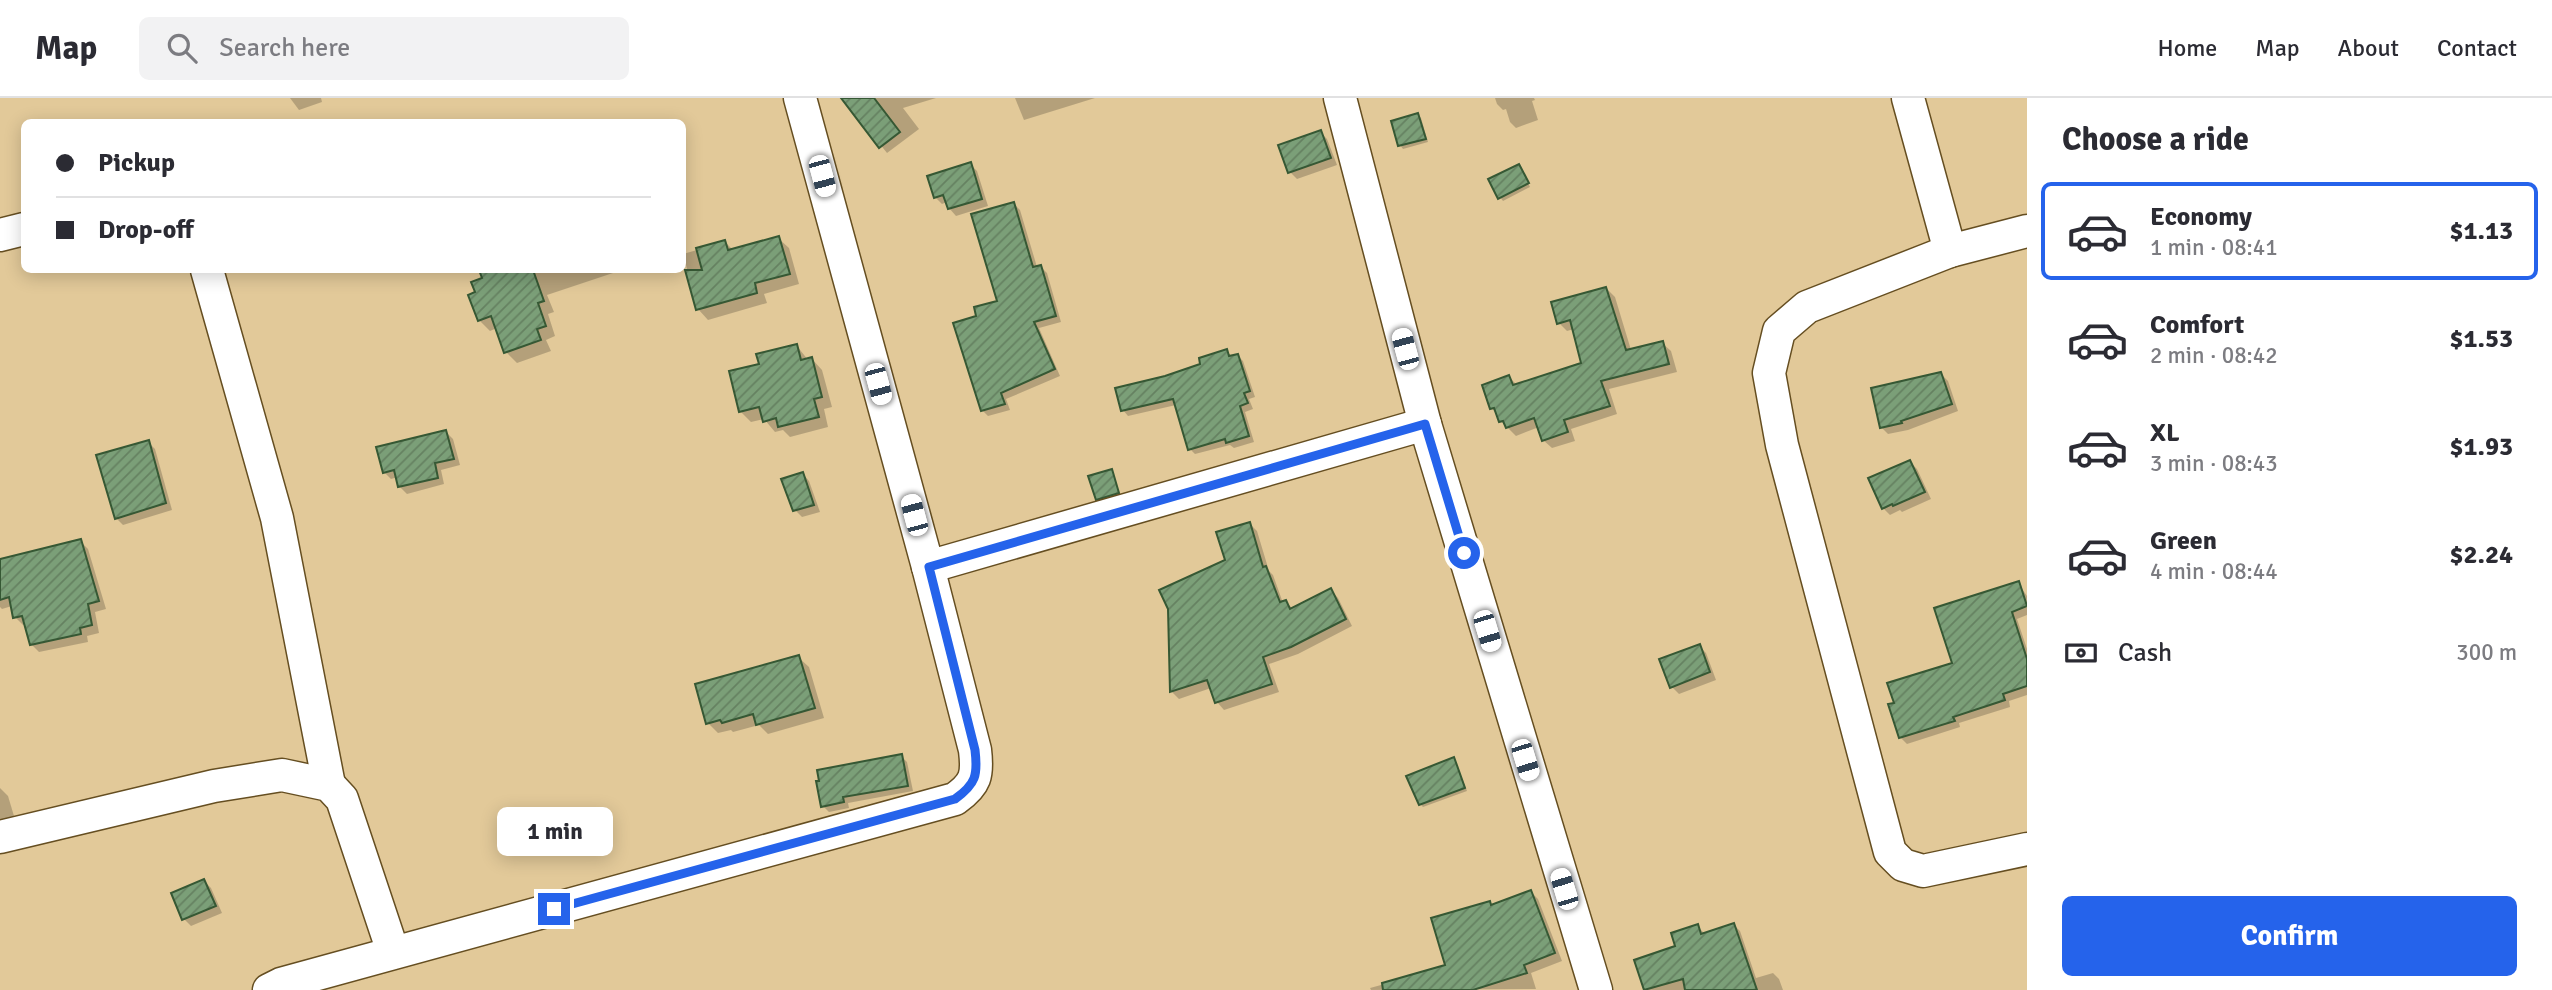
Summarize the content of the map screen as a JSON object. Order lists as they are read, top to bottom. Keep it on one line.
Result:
{"page":{"header":"Map","search":"Search here","nav":["Home","Map","About","Contact"],"heading":"Choose a ride","banner":["Pickup","Drop-off"],"list":[{"name":"Economy","note":"1 min · 08:41","value":"$1.13"},{"name":"Comfort","note":"2 min · 08:42","value":"$1.53"},{"name":"XL","note":"3 min · 08:43","value":"$1.93"},{"name":"Green","note":"4 min · 08:44","value":"$2.24"}],"pay":["Cash","300 m"],"bubble":"1 min","buttons":"Confirm"}}
